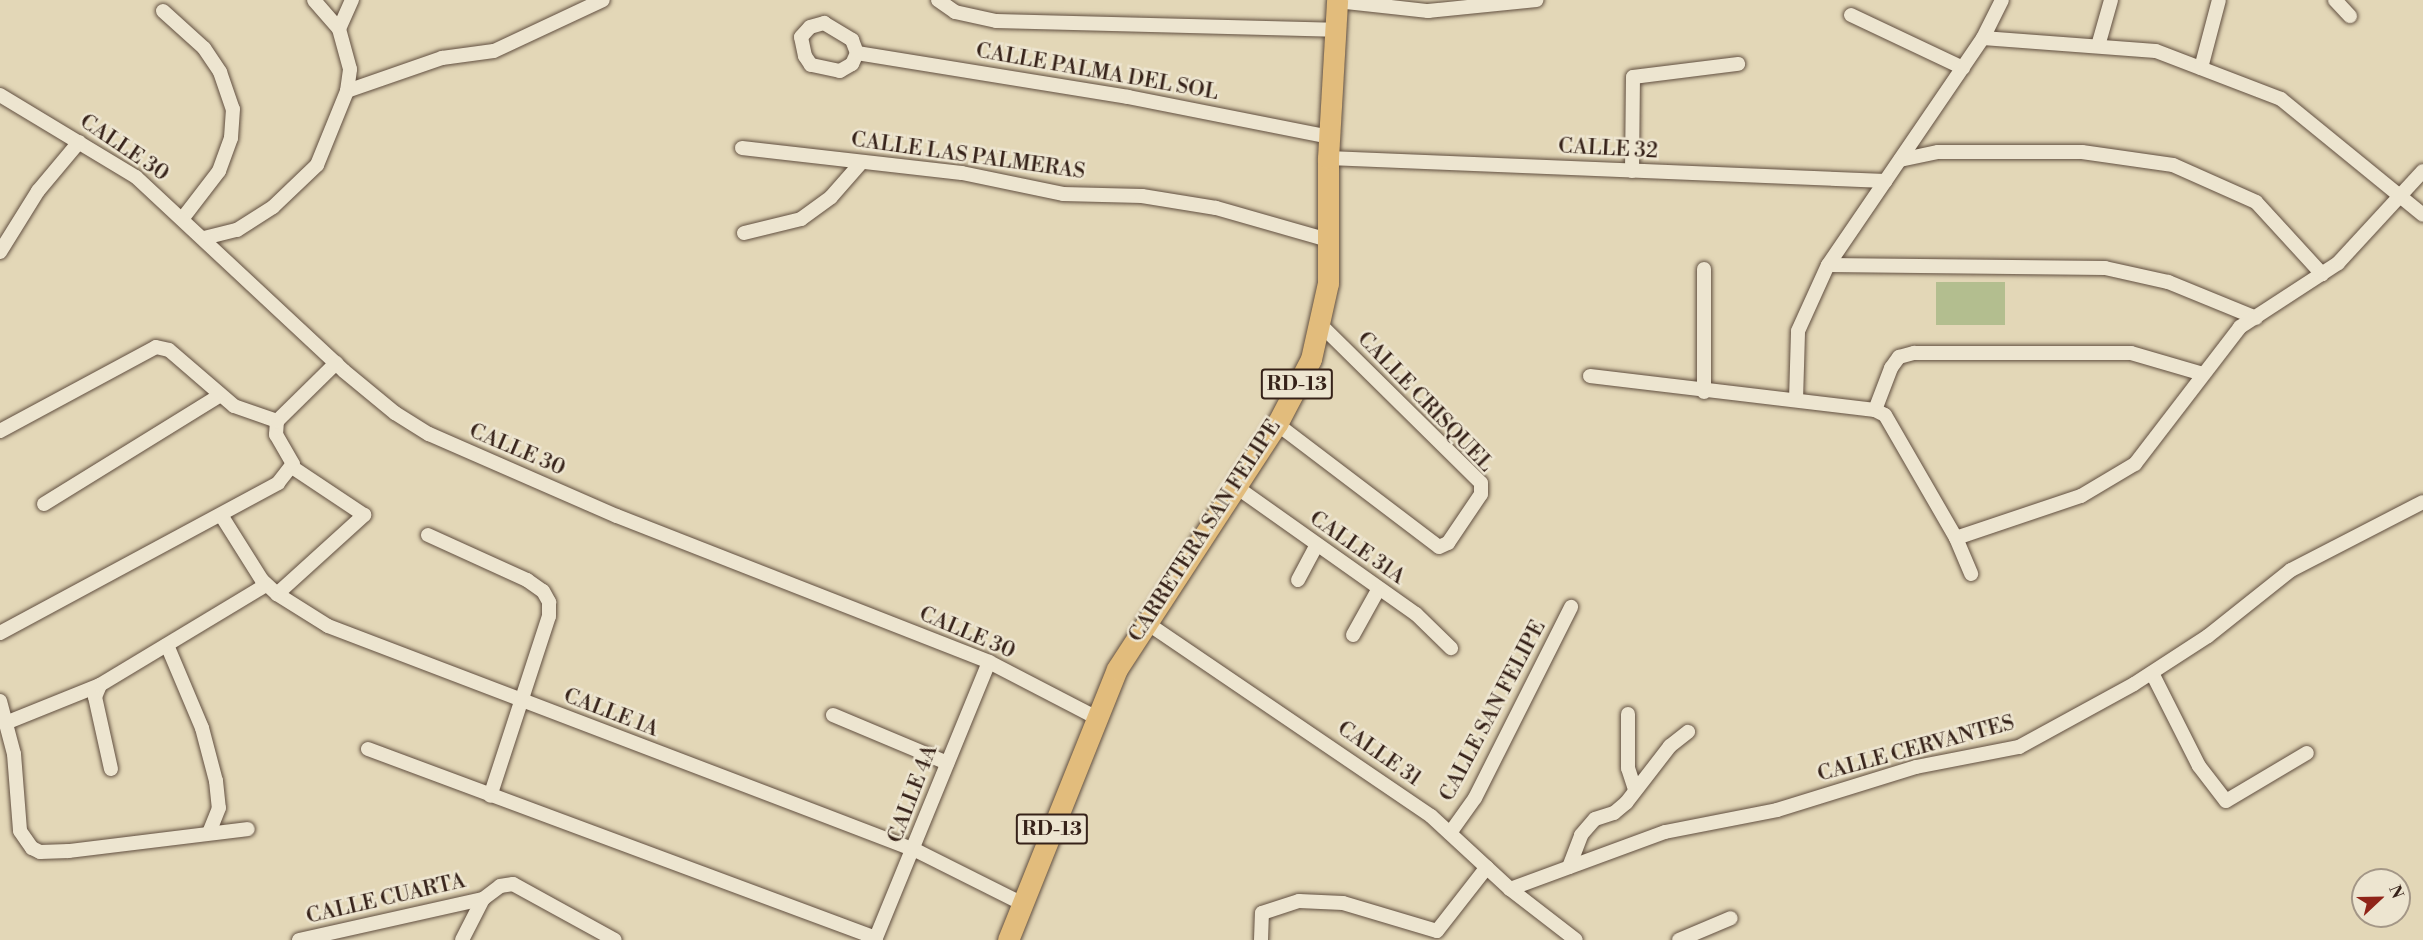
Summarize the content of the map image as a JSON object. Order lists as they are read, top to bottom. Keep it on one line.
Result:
{"streets":{"main road":["RD-13","CARRETERA SAN FELIPE"],"street":["CALLE PALMA DEL SOL","CALLE 30","CALLE 32","CALLE LAS PALMERAS","CALLE CRISQUEL","CALLE 31A","CALLE SAN FELIPE","CALLE 1A","CALLE CERVANTES","CALLE 31","CALLE 4A","CALLE CUARTA"]},"crossings":[["CALLE PALMA DEL SOL","CALLE 32"],["CALLE PALMA DEL SOL","CARRETERA SAN FELIPE"],["CALLE 30","CARRETERA SAN FELIPE"],["CALLE 30","CALLE 4A"],["CALLE 32","CARRETERA SAN FELIPE"],["CALLE LAS PALMERAS","CARRETERA SAN FELIPE"],["CALLE CRISQUEL","CARRETERA SAN FELIPE"],["CARRETERA SAN FELIPE","CALLE 31A"],["CARRETERA SAN FELIPE","CALLE 1A"],["CARRETERA SAN FELIPE","CALLE 31"],["CALLE SAN FELIPE","CALLE 31"],["CALLE 1A","CALLE 4A"],["CALLE CERVANTES","CALLE 31"]],"north":"right"}
